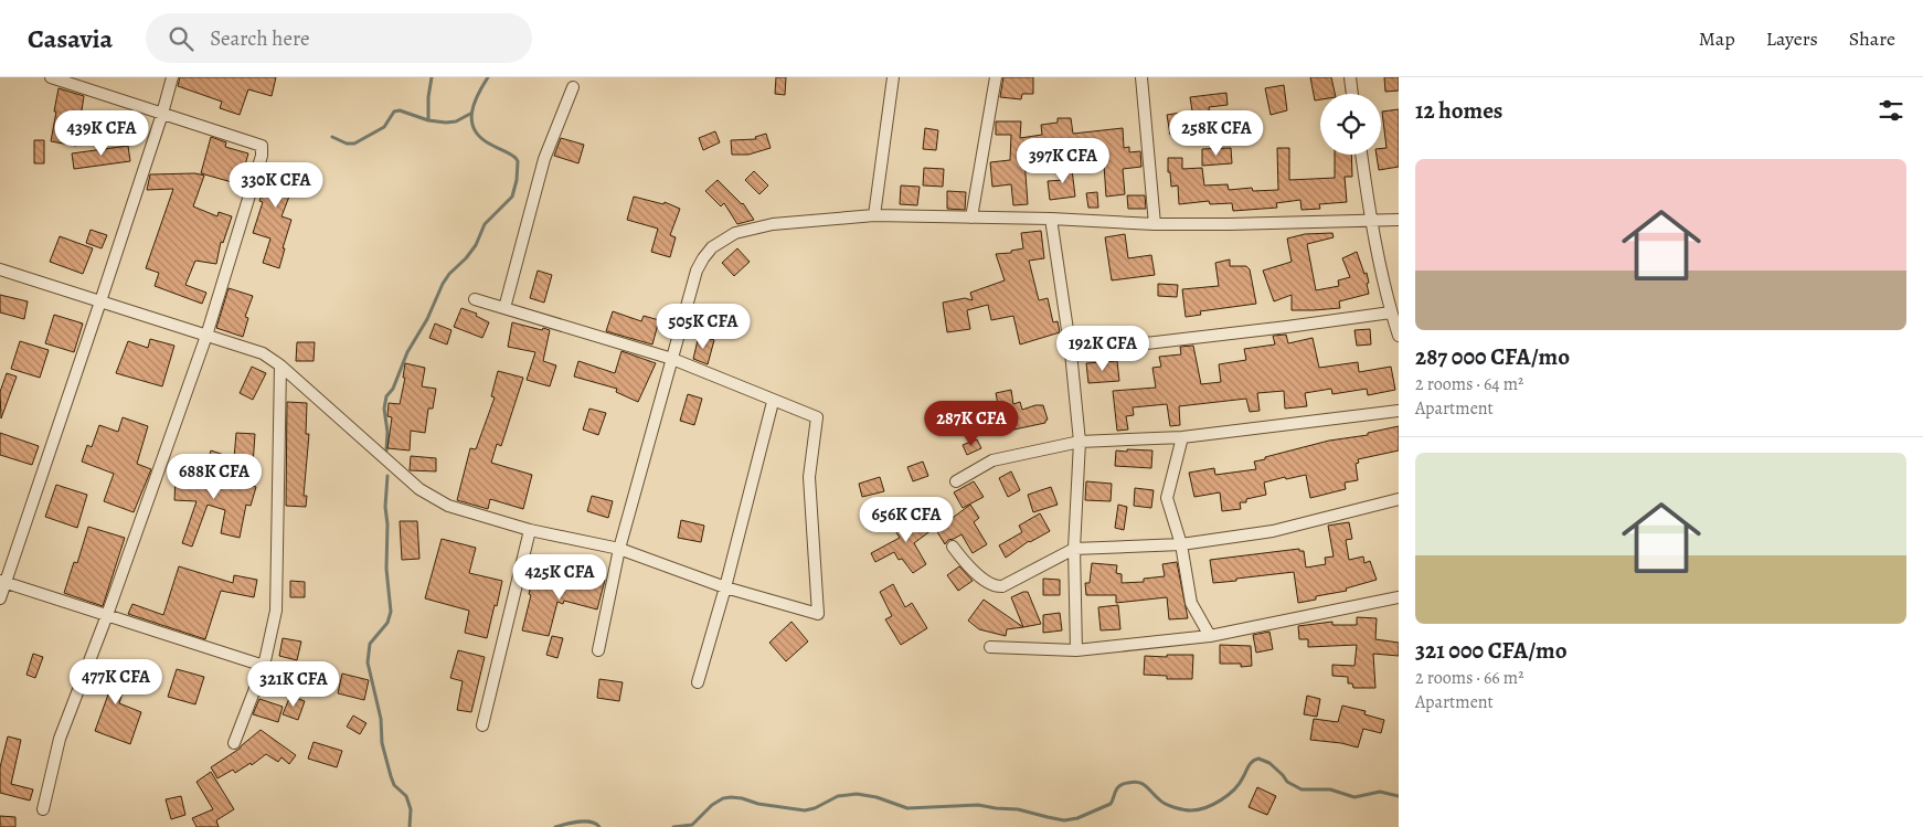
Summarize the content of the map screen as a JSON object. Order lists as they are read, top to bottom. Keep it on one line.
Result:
{"page":{"header":"Casavia","search":"Search here","nav":["Map","Layers","Share"],"heading":"12 homes","price":["439K CFA","258K CFA","397K CFA","330K CFA","505K CFA","192K CFA","287K CFA","688K CFA","656K CFA","425K CFA","477K CFA","321K CFA"],"list":[{"name":"287 000 CFA/mo","note":"2 rooms · 64 m² · Apartment"},{"name":"321 000 CFA/mo","note":"2 rooms · 66 m² · Apartment"}]}}
